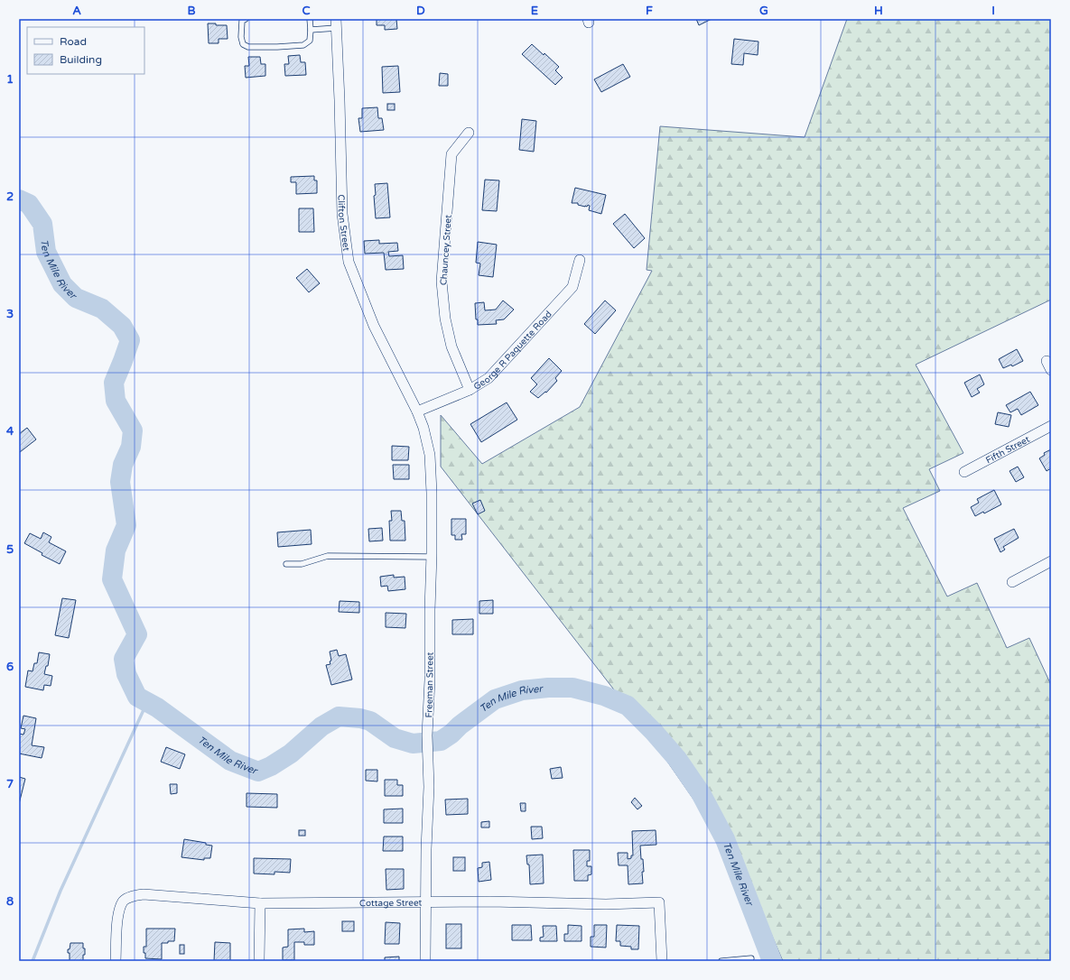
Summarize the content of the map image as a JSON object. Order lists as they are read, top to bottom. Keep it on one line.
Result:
{"streets":{"street":["Clifton Street","Chauncey Street","George R Paquette Road","Fifth Street","Freeman Street","Cottage Street"]},"crossings":[["Clifton Street","George R Paquette Road"],["Clifton Street","Freeman Street"],["Chauncey Street","George R Paquette Road"],["George R Paquette Road","Freeman Street"],["Freeman Street","Cottage Street"]],"water":["Ten Mile River"],"legend":["Road","Building"],"grid":{"columns":["A","B","C","D","E","F","G","H","I"],"rows":["1","2","3","4","5","6","7","8"]}}
